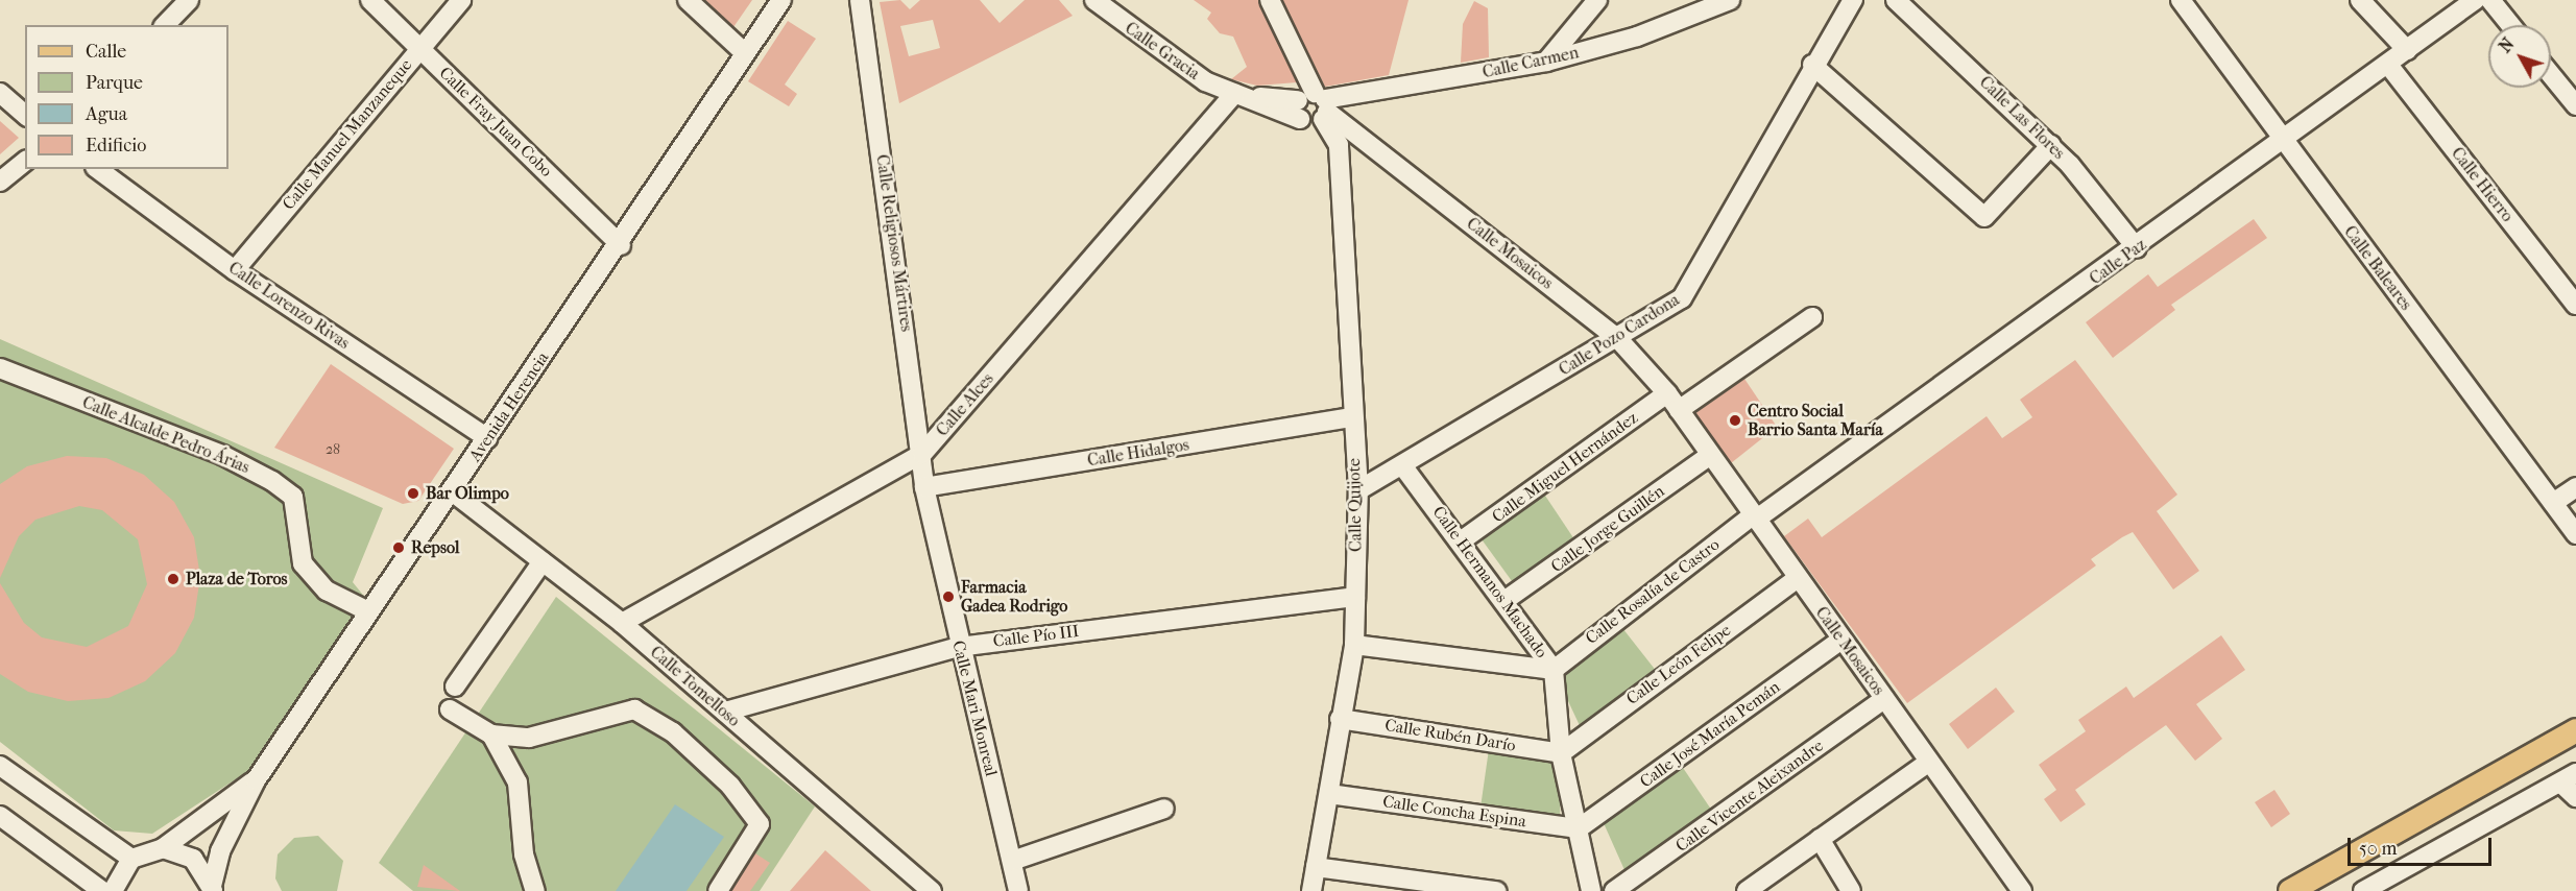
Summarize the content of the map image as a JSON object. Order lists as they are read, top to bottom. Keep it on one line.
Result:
{"streets":{"street":["Calle Gracia","Calle Carmen","Calle Las Flores","Calle Fray Juan Cobo","Calle Manuel Manzaneque","Calle Hierro","Calle Religiosos Mártires","Calle Mosaicos","Calle Paz","Calle Baleares","Calle Lorenzo Rivas","Calle Pozo Cardona","Calle Alces","Avenida Herencia","Calle Alcalde Pedro Árias","Calle Hidalgos","Calle Miguel Hernández","Calle Quijote","Calle Jorge Guillén","Calle Hermanos Machado","Calle Rosalía de Castro","Calle Pío III","Calle León Felipe","Calle Tomelloso","Calle Mari Monreal","Calle José María Pemán","Calle Rubén Darío","Calle Vicente Aleixandre","Calle Concha Espina"]},"crossings":[["Calle Gracia","Calle Carmen"],["Calle Gracia","Calle Mosaicos"],["Calle Gracia","Calle Alces"],["Calle Gracia","Calle Quijote"],["Calle Carmen","Calle Mosaicos"],["Calle Carmen","Calle Quijote"],["Calle Las Flores","Calle Paz"],["Calle Fray Juan Cobo","Calle Manuel Manzaneque"],["Calle Fray Juan Cobo","Avenida Herencia"],["Calle Manuel Manzaneque","Calle Lorenzo Rivas"],["Calle Hierro","Calle Paz"],["Calle Religiosos Mártires","Calle Alces"],["Calle Religiosos Mártires","Calle Hidalgos"],["Calle Religiosos Mártires","Calle Mari Monreal"],["Calle Mosaicos","Calle Paz"],["Calle Mosaicos","Calle Pozo Cardona"],["Calle Mosaicos","Calle Miguel Hernández"],["Calle Mosaicos","Calle Quijote"],["Calle Mosaicos","Calle Jorge Guillén"],["Calle Mosaicos","Calle Rosalía de Castro"],["Calle Mosaicos","Calle León Felipe"],["Calle Mosaicos","Calle José María Pemán"],["Calle Mosaicos","Calle Vicente Aleixandre"],["Calle Paz","Calle Baleares"],["Calle Paz","Calle Rosalía de Castro"],["Calle Lorenzo Rivas","Avenida Herencia"],["Calle Pozo Cardona","Calle Quijote"],["Calle Pozo Cardona","Calle Hermanos Machado"],["Calle Alces","Calle Tomelloso"],["Avenida Herencia","Calle Alcalde Pedro Árias"],["Avenida Herencia","Calle Tomelloso"],["Calle Hidalgos","Calle Quijote"],["Calle Hidalgos","Calle Mari Monreal"],["Calle Miguel Hernández","Calle Hermanos Machado"],["Calle Quijote","Calle Pío III"],["Calle Quijote","Calle Rubén Darío"],["Calle Quijote","Calle Concha Espina"],["Calle Jorge Guillén","Calle Hermanos Machado"],["Calle Hermanos Machado","Calle Rosalía de Castro"],["Calle Hermanos Machado","Calle León Felipe"],["Calle Hermanos Machado","Calle José María Pemán"],["Calle Hermanos Machado","Calle Rubén Darío"],["Calle Hermanos Machado","Calle Concha Espina"],["Calle Pío III","Calle Tomelloso"],["Calle Pío III","Calle Mari Monreal"],["Calle León Felipe","Calle Rubén Darío"],["Calle José María Pemán","Calle Concha Espina"]],"places":["Centro Social Barrio Santa María","Bar Olimpo","Repsol","Plaza de Toros","Farmacia Gadea Rodrigo"],"house_numbers":["28"],"legend":["Calle","Parque","Agua","Edificio"],"scale_bar":"50 m","north":"top left"}
